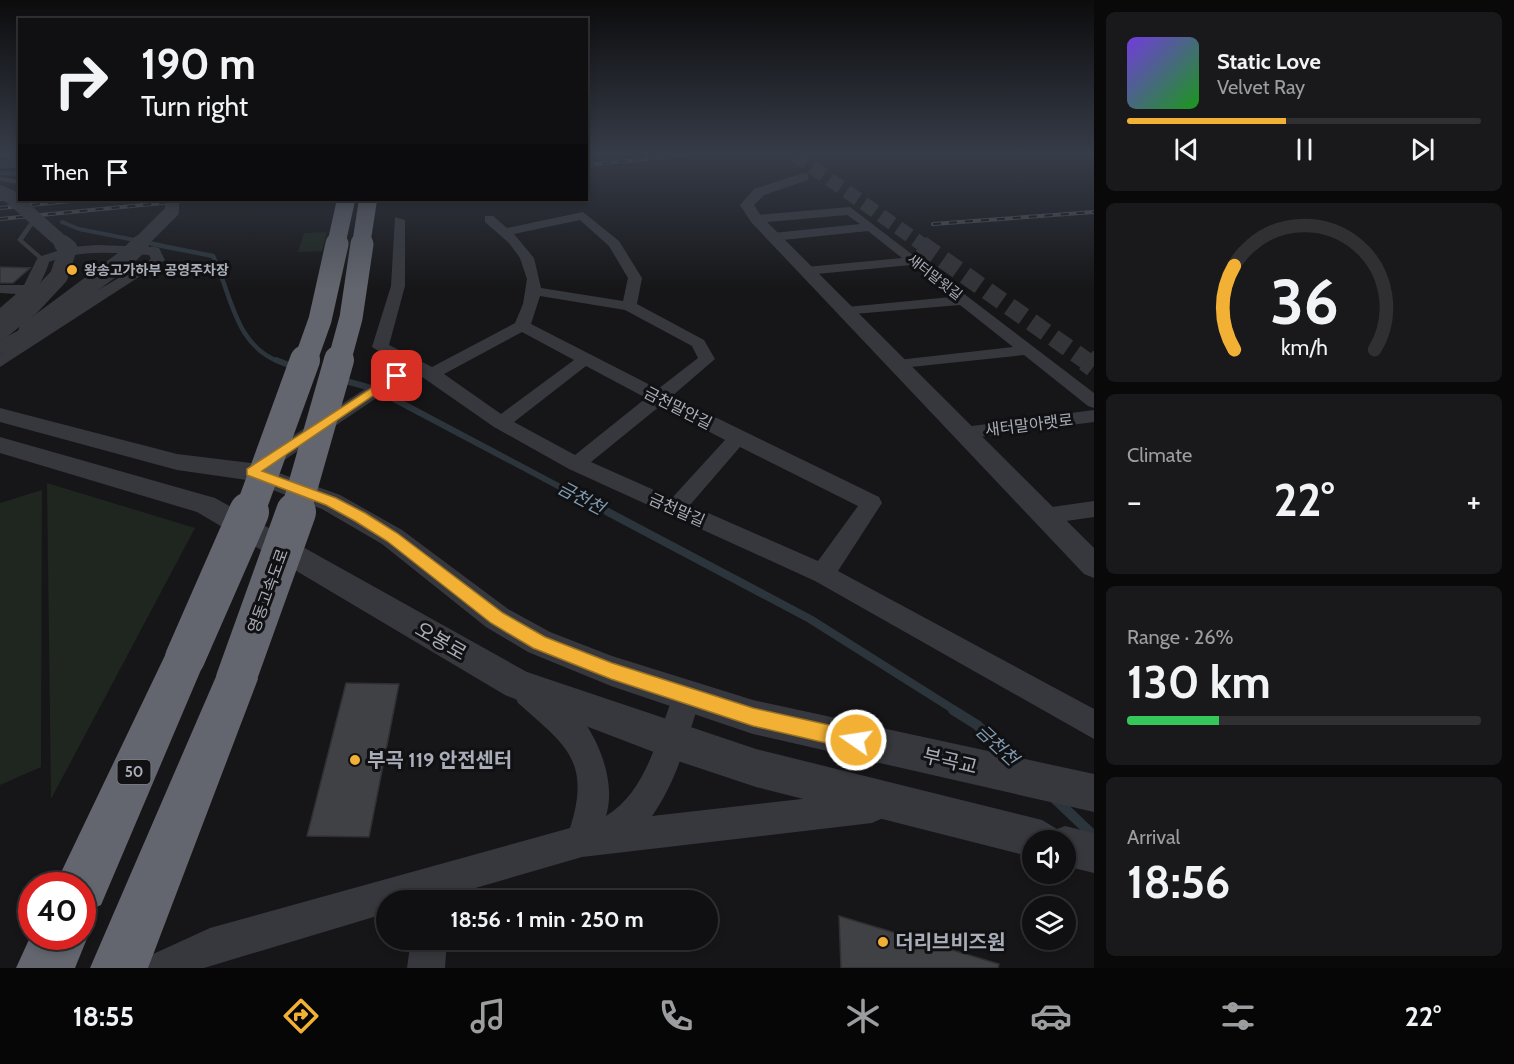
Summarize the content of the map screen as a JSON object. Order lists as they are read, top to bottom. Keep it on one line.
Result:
{"streets":{"highway":["영동고속도로","50"],"street":["새터말윗길","금천말안길","새터말아랫로","금천말길","오봉로","부곡교"]},"crossings":[["새터말윗길","새터말아랫로"],["금천말안길","금천말길"]],"water":["금천천"],"places":["왕송고가하부 공영주차장","부곡 119 안전센터","더리브비즈원"],"page":{"turn":["190 m","Turn right"],"song":["Static Love","Velvet Ray"],"then":"Then","tile":["Climate",["Range · 26%","130 km"],["Arrival","18:56"]],"heat":["−","22°","+"],"limit":"40","trip":"18:56 · 1 min · 250 m","tabs":["18:55","22°"],"gauge":["36","km/h"]}}
